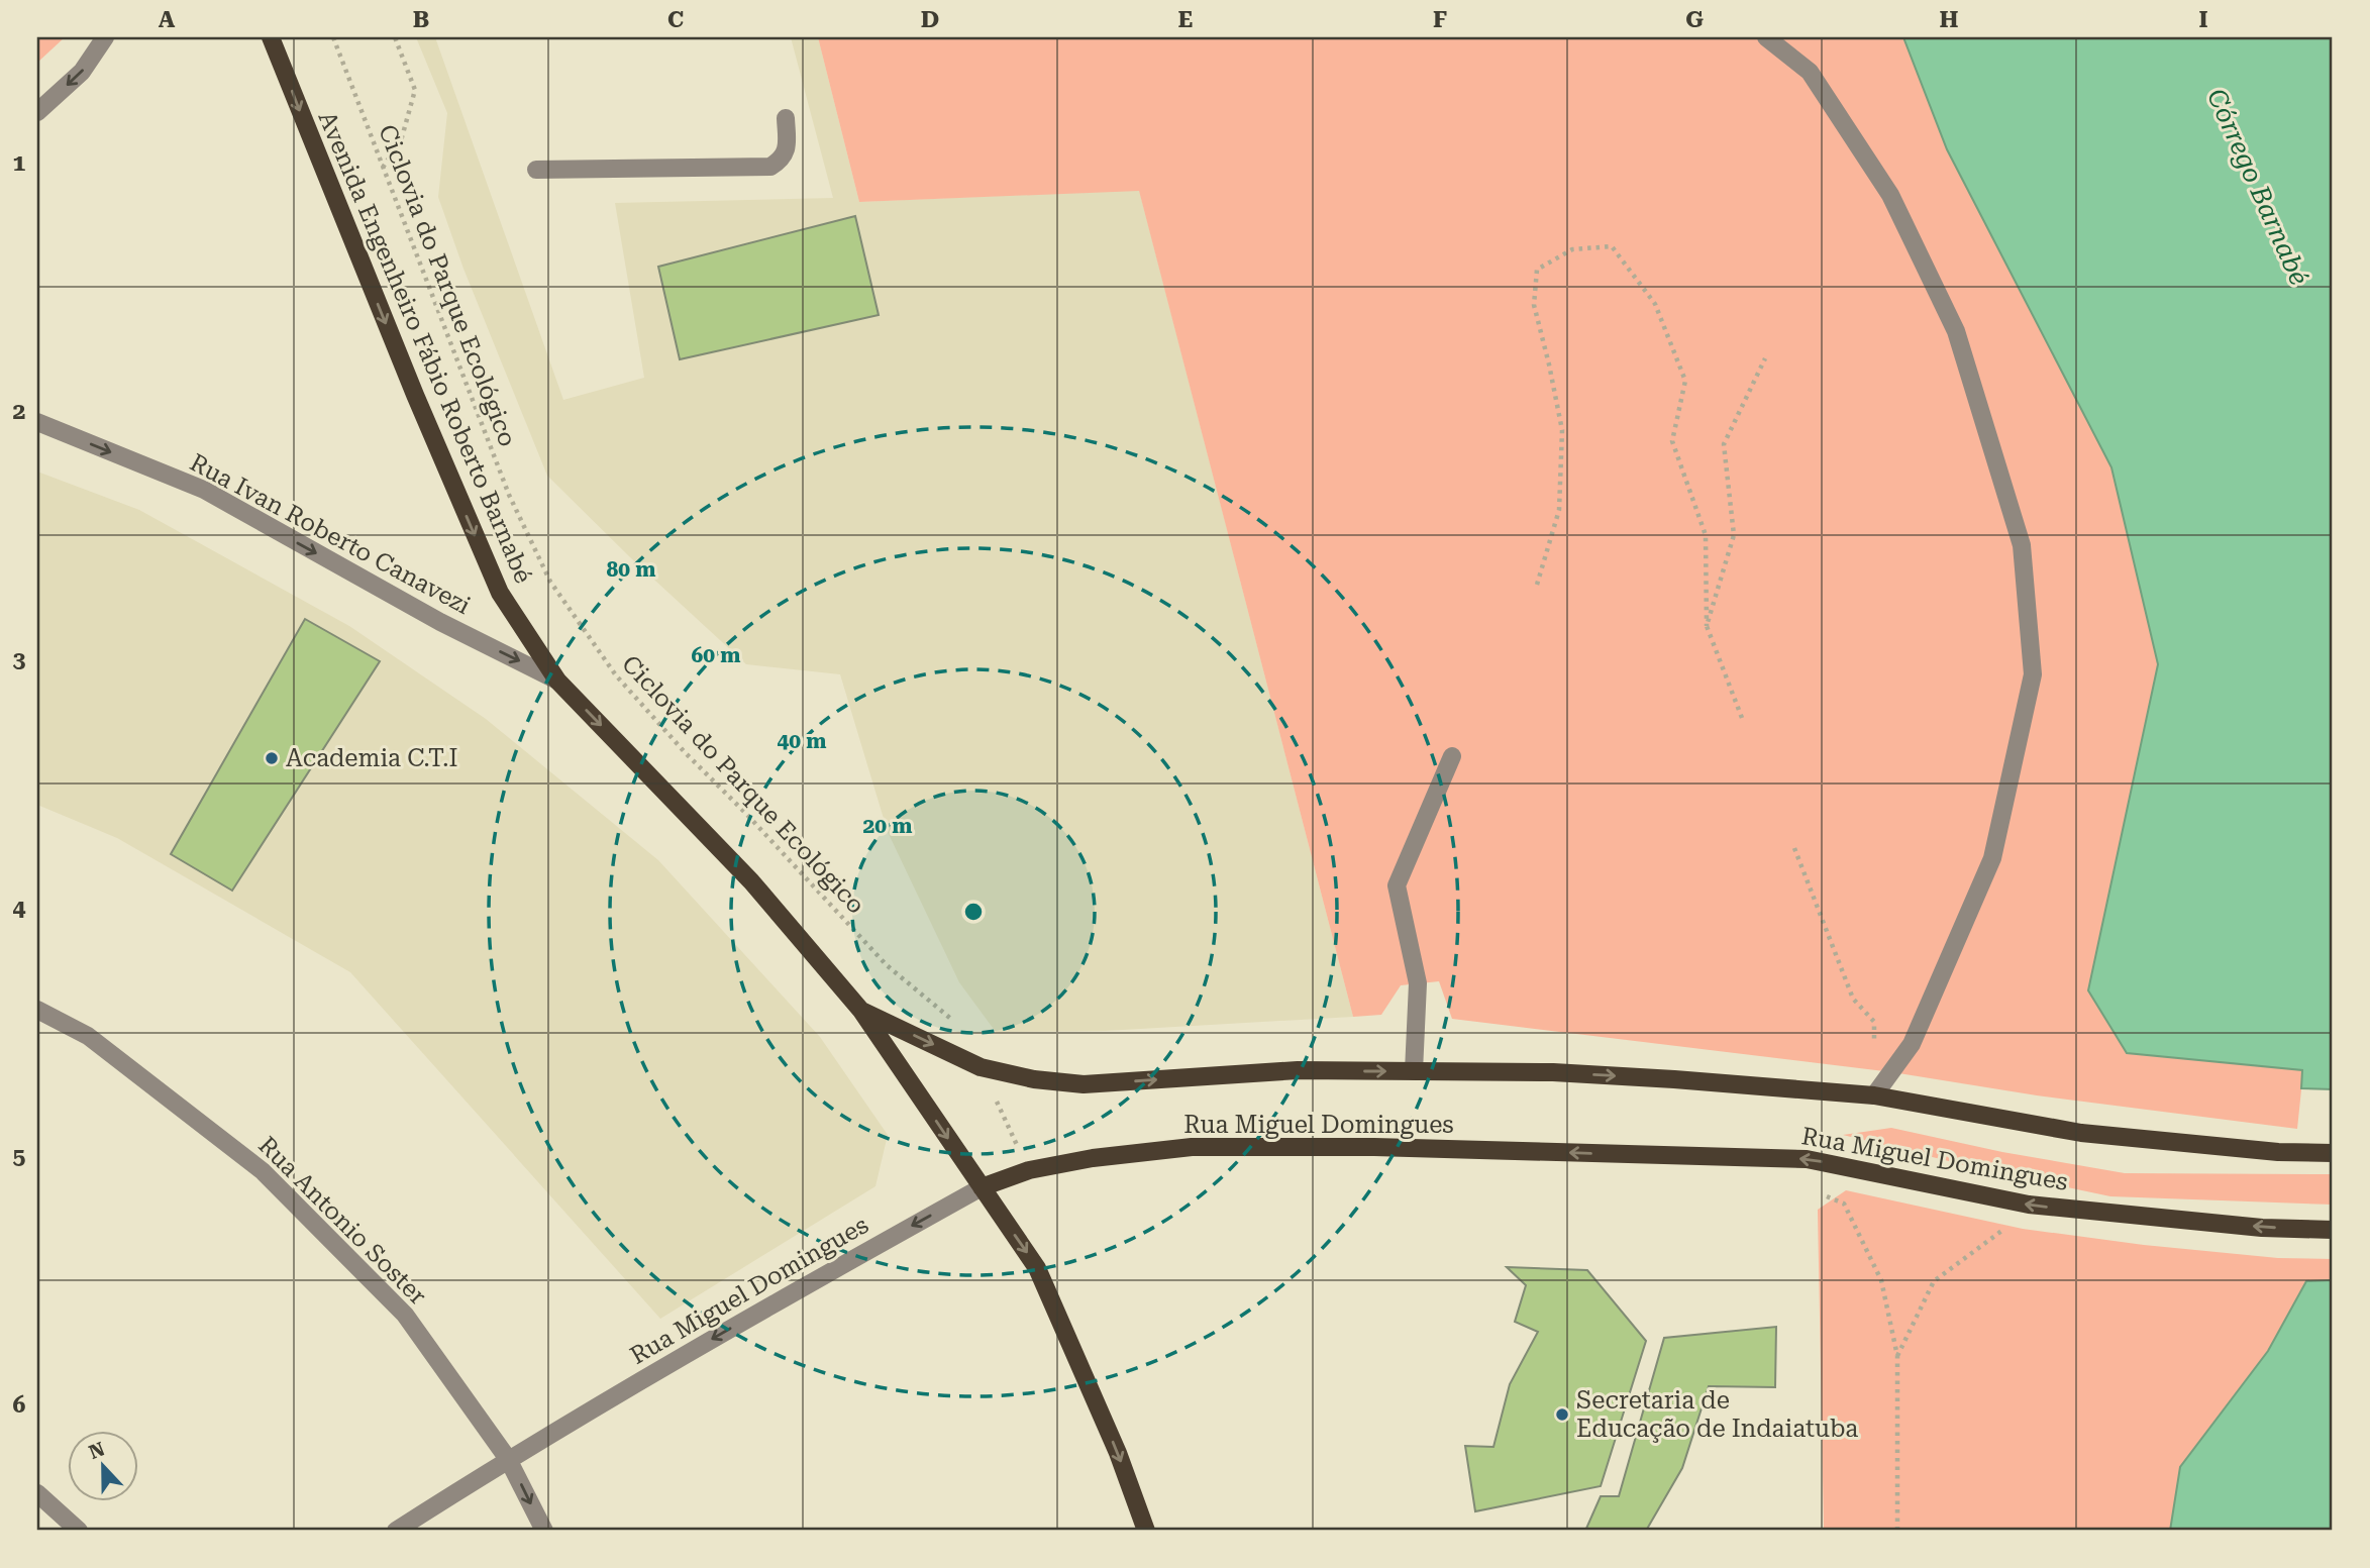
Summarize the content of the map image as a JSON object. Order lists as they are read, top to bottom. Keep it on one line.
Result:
{"streets":{"main road":["Avenida Engenheiro Fábio Roberto Barnabé","Rua Miguel Domingues"],"street":["Rua Ivan Roberto Canavezi","Rua Antonio Soster"],"path":["Ciclovia do Parque Ecológico"]},"crossings":[["Avenida Engenheiro Fábio Roberto Barnabé","Rua Ivan Roberto Canavezi"],["Avenida Engenheiro Fábio Roberto Barnabé","Rua Miguel Domingues"],["Rua Miguel Domingues","Rua Antonio Soster"]],"one_way":["Avenida Engenheiro Fábio Roberto Barnabé","Rua Ivan Roberto Canavezi"],"water":["Córrego Barnabé"],"places":["Academia C.T.I","Secretaria de Educação de Indaiatuba"],"north":"top","grid":{"columns":["A","B","C","D","E","F","G","H","I"],"rows":["1","2","3","4","5","6"]},"rings":["80 m","60 m","40 m","20 m"]}
